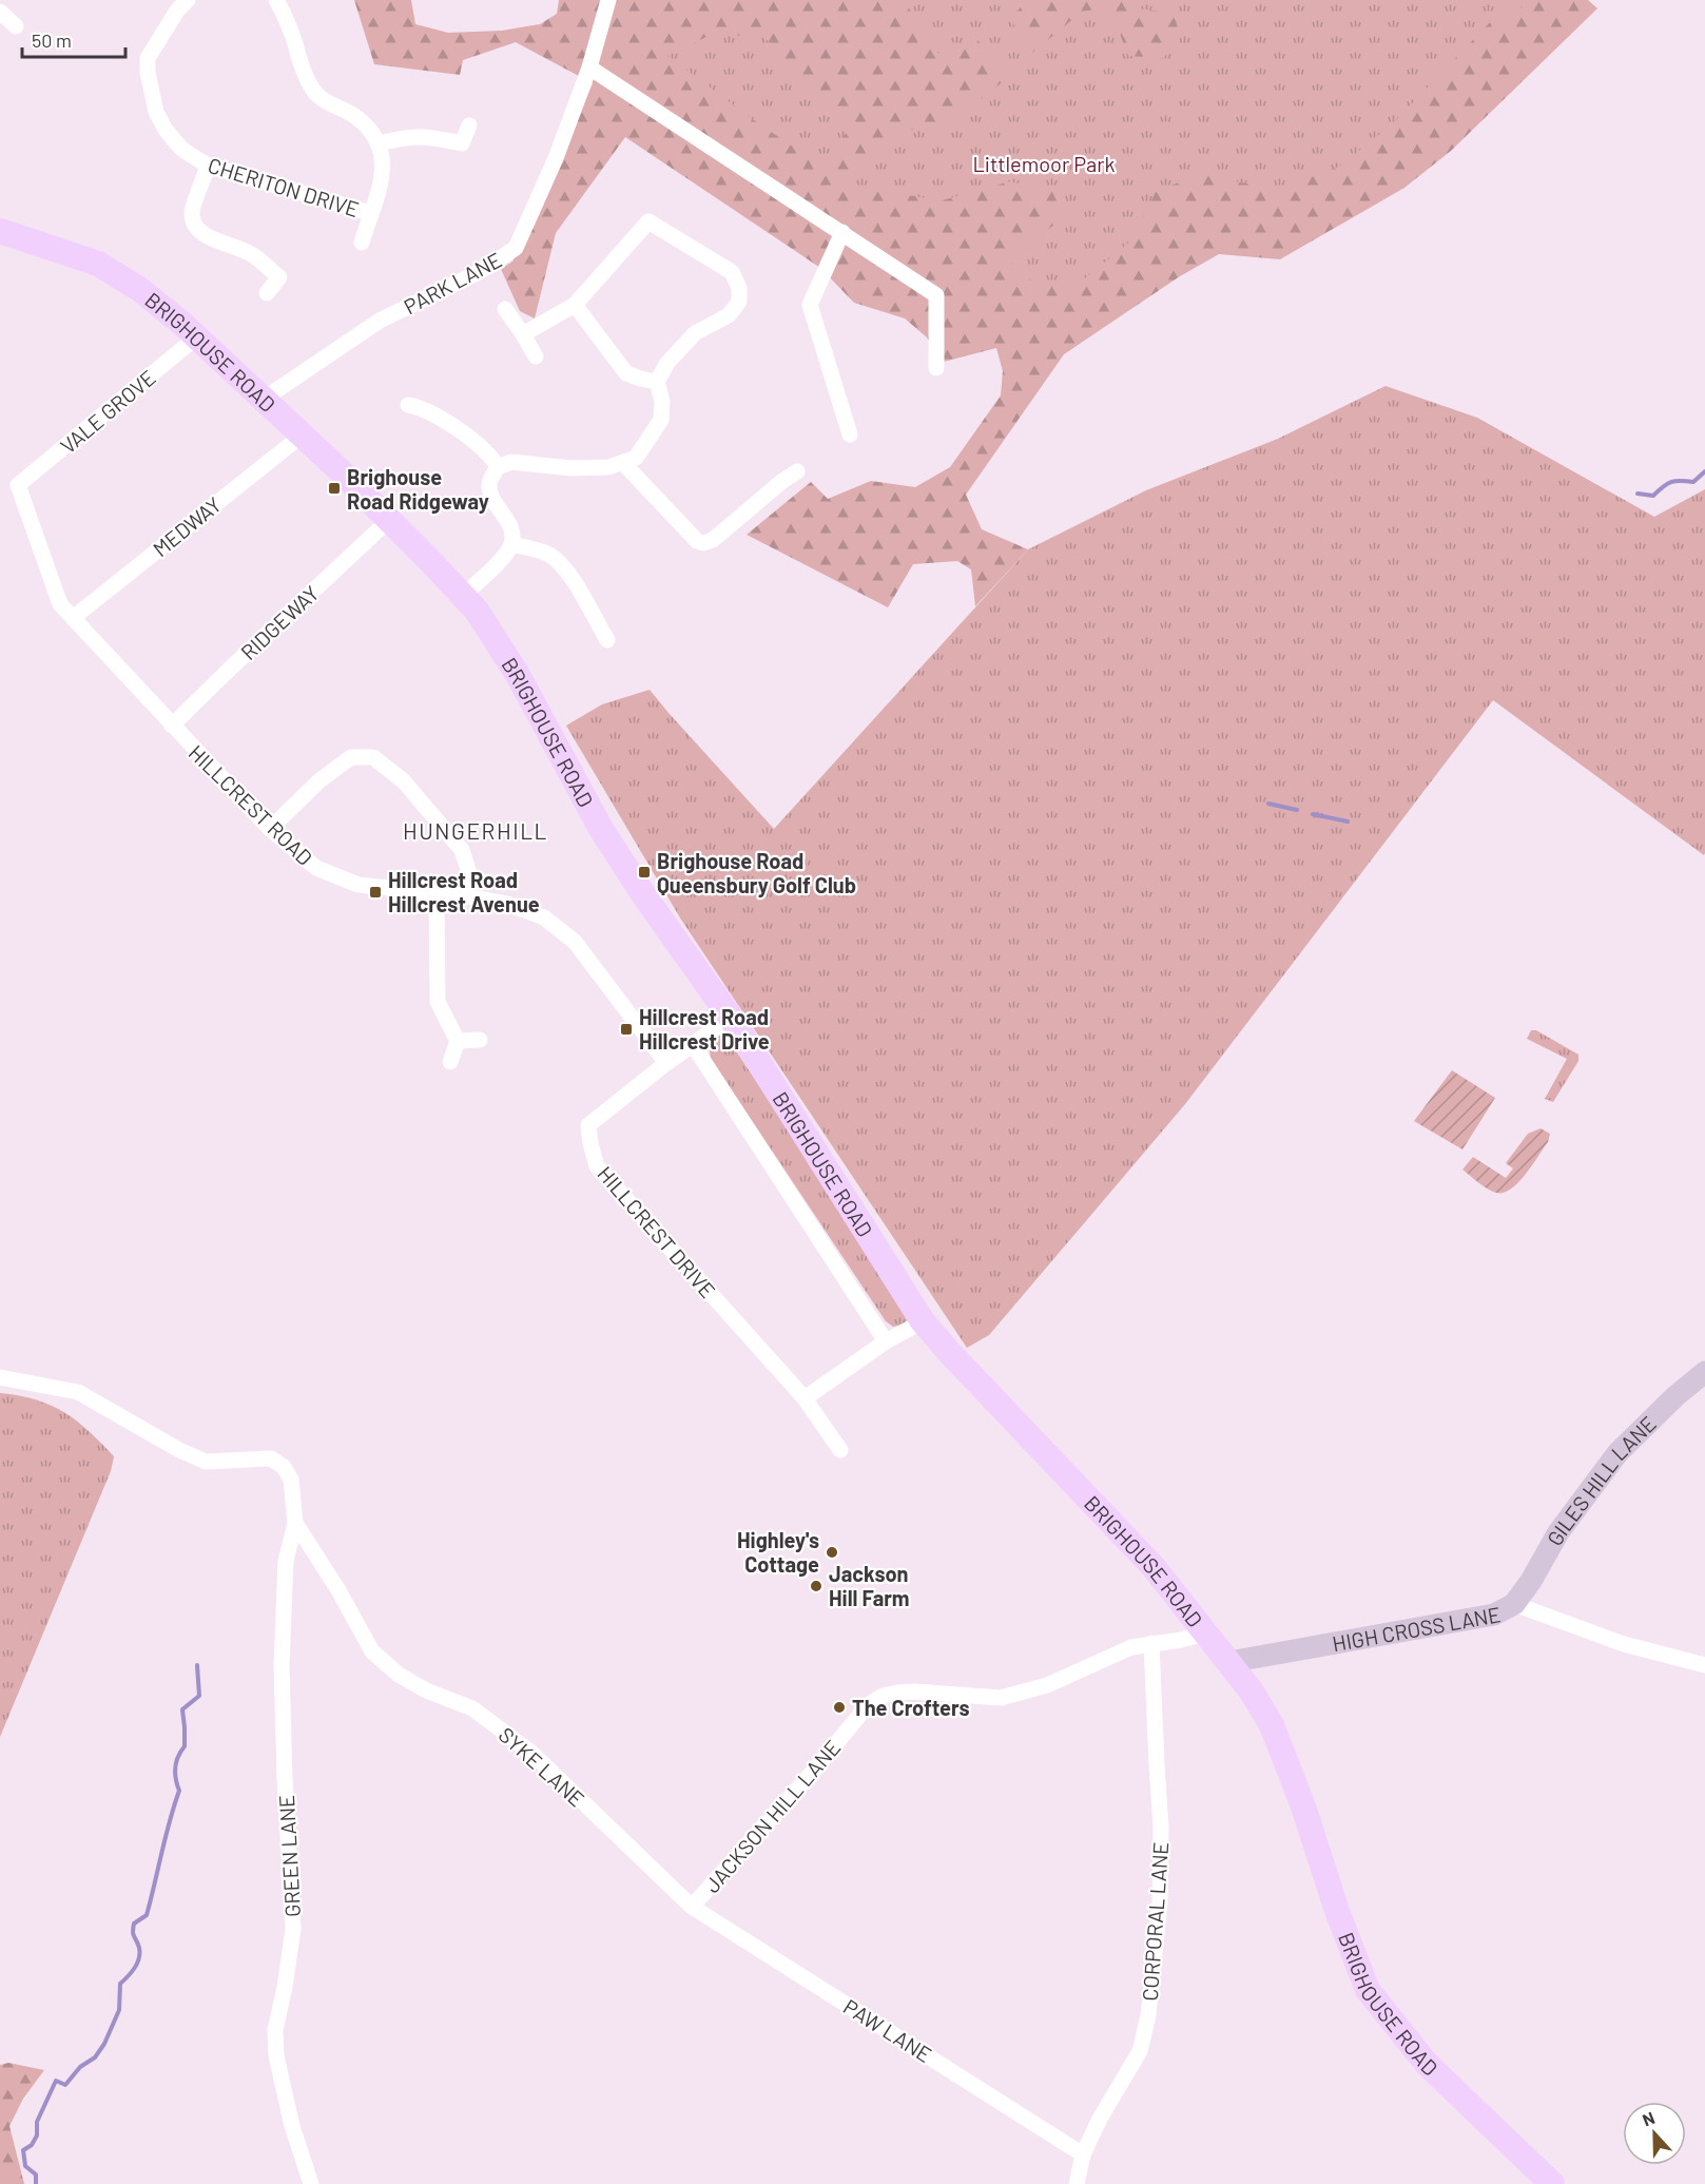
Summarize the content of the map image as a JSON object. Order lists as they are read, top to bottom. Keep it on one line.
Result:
{"streets":{"main road":["BRIGHOUSE ROAD"],"street":["CHERITON DRIVE","PARK LANE","VALE GROVE","MEDWAY","RIDGEWAY","HILLCREST ROAD","HILLCREST DRIVE","GILES HILL LANE","HIGH CROSS LANE","SYKE LANE","JACKSON HILL LANE","GREEN LANE","CORPORAL LANE","PAW LANE"]},"crossings":[["PARK LANE","BRIGHOUSE ROAD"],["BRIGHOUSE ROAD","VALE GROVE"],["BRIGHOUSE ROAD","MEDWAY"],["BRIGHOUSE ROAD","RIDGEWAY"],["BRIGHOUSE ROAD","HILLCREST DRIVE"],["BRIGHOUSE ROAD","HIGH CROSS LANE"],["BRIGHOUSE ROAD","JACKSON HILL LANE"],["VALE GROVE","HILLCREST ROAD"],["MEDWAY","HILLCREST ROAD"],["RIDGEWAY","HILLCREST ROAD"],["HILLCREST ROAD","HILLCREST DRIVE"],["GILES HILL LANE","HIGH CROSS LANE"],["SYKE LANE","JACKSON HILL LANE"],["SYKE LANE","GREEN LANE"],["SYKE LANE","PAW LANE"],["JACKSON HILL LANE","CORPORAL LANE"],["JACKSON HILL LANE","PAW LANE"],["CORPORAL LANE","PAW LANE"]],"districts":["HUNGERHILL"],"parks":["Littlemoor Park"],"places":{"transit":["Brighouse Road Ridgeway","Brighouse Road Queensbury Golf Club","Hillcrest Road Hillcrest Avenue","Hillcrest Road Hillcrest Drive"],"other":["Highley's Cottage","Jackson Hill Farm","The Crofters"]},"scale_bar":"50 m","north":"top"}
